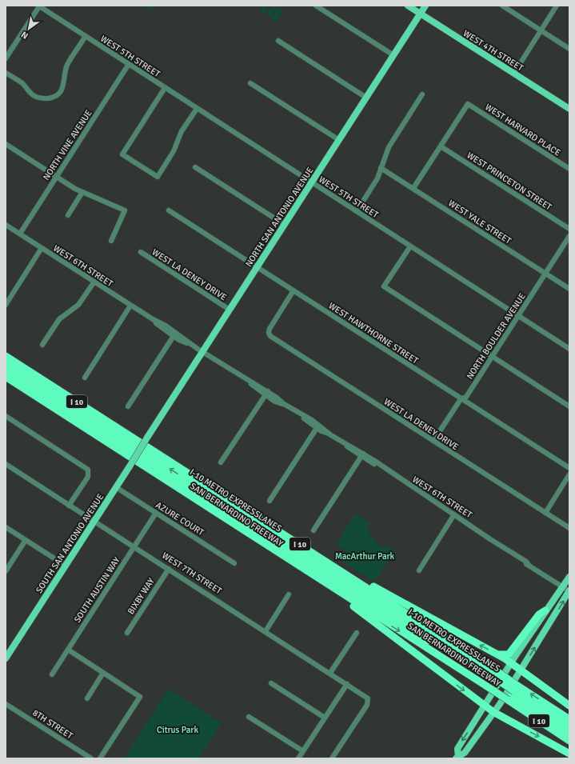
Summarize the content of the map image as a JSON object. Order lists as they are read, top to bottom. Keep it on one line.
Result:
{"streets":{"highway":["I 10","I-10 METRO EXPRESSLANES","SAN BERNARDINO FREEWAY"],"main road":["WEST 4TH STREET","NORTH SAN ANTONIO AVENUE","SOUTH SAN ANTONIO AVENUE"],"street":["WEST 5TH STREET","WEST HARVARD PLACE","NORTH VINE AVENUE","WEST PRINCETON STREET","WEST YALE STREET","WEST 6TH STREET","WEST LA DENEY DRIVE","WEST HAWTHORNE STREET","NORTH BOULDER AVENUE","AZURE COURT","WEST 7TH STREET","SOUTH AUSTIN WAY","BIXBY WAY","8TH STREET"]},"crossings":[["WEST 4TH STREET","NORTH SAN ANTONIO AVENUE"],["WEST 5TH STREET","NORTH VINE AVENUE"],["WEST 5TH STREET","NORTH SAN ANTONIO AVENUE"],["WEST 5TH STREET","NORTH BOULDER AVENUE"],["WEST HARVARD PLACE","WEST PRINCETON STREET"],["NORTH VINE AVENUE","WEST 6TH STREET"],["NORTH SAN ANTONIO AVENUE","WEST 6TH STREET"],["NORTH SAN ANTONIO AVENUE","WEST LA DENEY DRIVE"],["NORTH SAN ANTONIO AVENUE","WEST HAWTHORNE STREET"],["NORTH SAN ANTONIO AVENUE","SOUTH SAN ANTONIO AVENUE"],["WEST YALE STREET","NORTH BOULDER AVENUE"],["WEST LA DENEY DRIVE","WEST HAWTHORNE STREET"],["WEST LA DENEY DRIVE","NORTH BOULDER AVENUE"],["WEST HAWTHORNE STREET","NORTH BOULDER AVENUE"],["I-10 METRO EXPRESSLANES","SAN BERNARDINO FREEWAY"],["AZURE COURT","SOUTH SAN ANTONIO AVENUE"],["AZURE COURT","SOUTH AUSTIN WAY"],["SOUTH SAN ANTONIO AVENUE","WEST 7TH STREET"],["WEST 7TH STREET","SOUTH AUSTIN WAY"],["WEST 7TH STREET","BIXBY WAY"]],"parks":["MacArthur Park","Citrus Park"],"north":"bottom left"}
